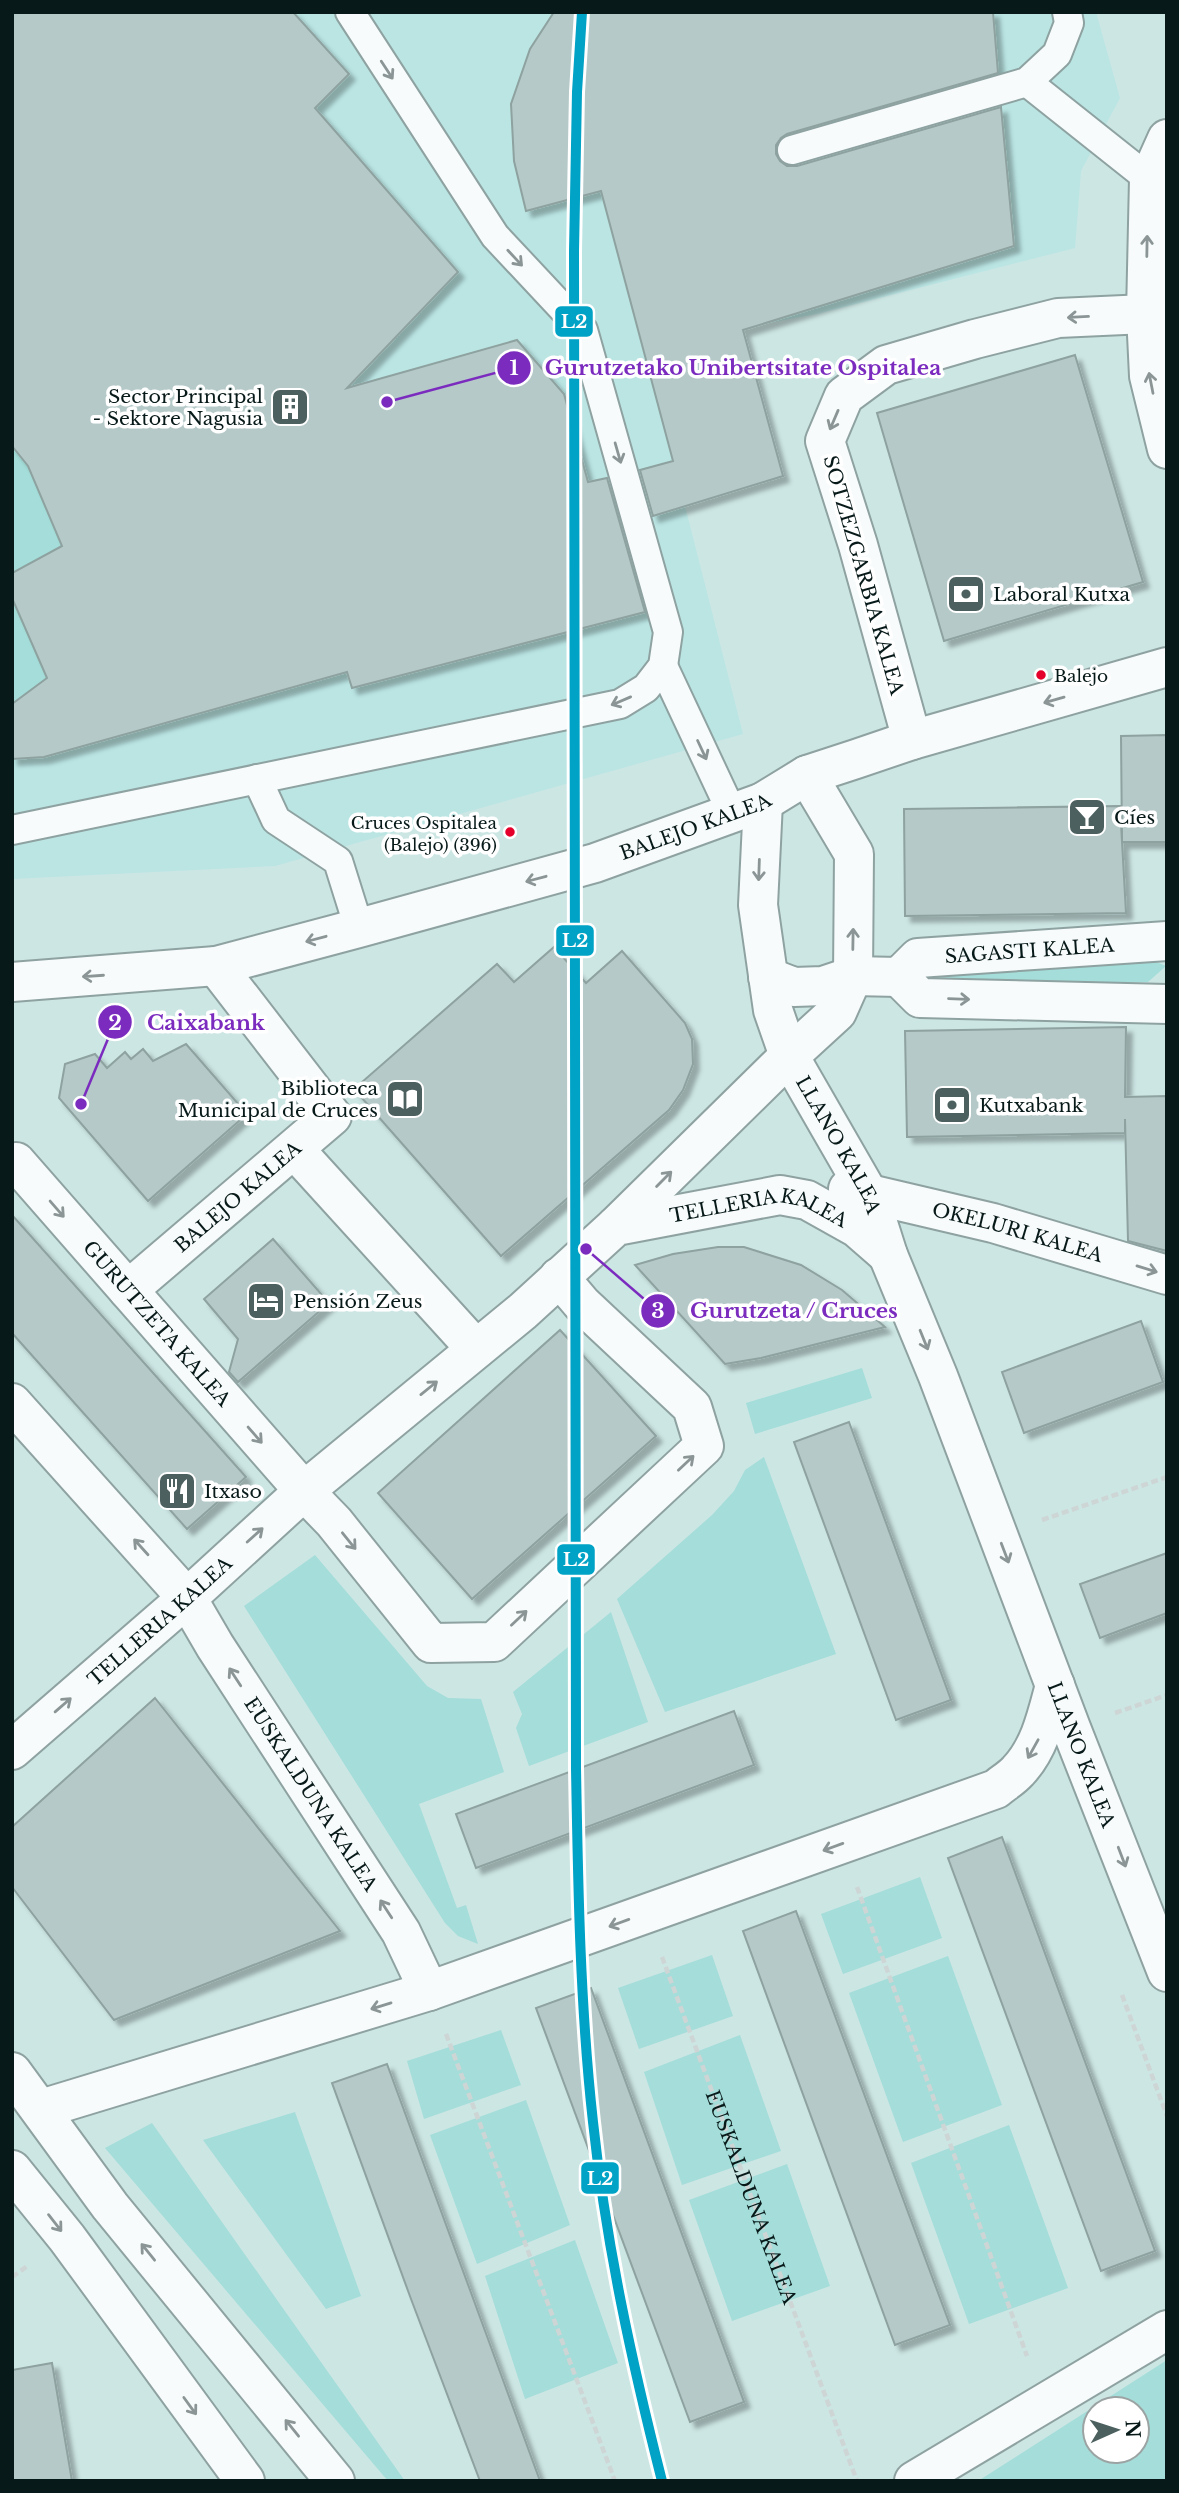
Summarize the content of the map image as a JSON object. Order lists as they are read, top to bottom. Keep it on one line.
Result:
{"streets":{"street":["SOTZEZGARBIA KALEA","BALEJO KALEA","SAGASTI KALEA","LLANO KALEA","TELLERIA KALEA","OKELURI KALEA","GURUTZETA KALEA","EUSKALDUNA KALEA"]},"crossings":[["SOTZEZGARBIA KALEA","BALEJO KALEA"],["BALEJO KALEA","LLANO KALEA"],["BALEJO KALEA","GURUTZETA KALEA"],["LLANO KALEA","TELLERIA KALEA"],["LLANO KALEA","OKELURI KALEA"],["TELLERIA KALEA","OKELURI KALEA"],["TELLERIA KALEA","GURUTZETA KALEA"],["TELLERIA KALEA","EUSKALDUNA KALEA"]],"one_way":["BALEJO KALEA","TELLERIA KALEA","EUSKALDUNA KALEA"],"places":{"other":["Gurutzetako Unibertsitate Ospitalea","Balejo","Cruces Ospitalea (Balejo) (396)","Caixabank","Gurutzeta / Cruces"],"building":["Sector Principal - Sektore Nagusia"],"bank":["Laboral Kutxa","Kutxabank"],"bar":["Cíes"],"library":["Biblioteca Municipal de Cruces"],"hotel":["Pensión Zeus"],"restaurant":["Itxaso"]},"lines":["transit line L2"],"north":"right"}
